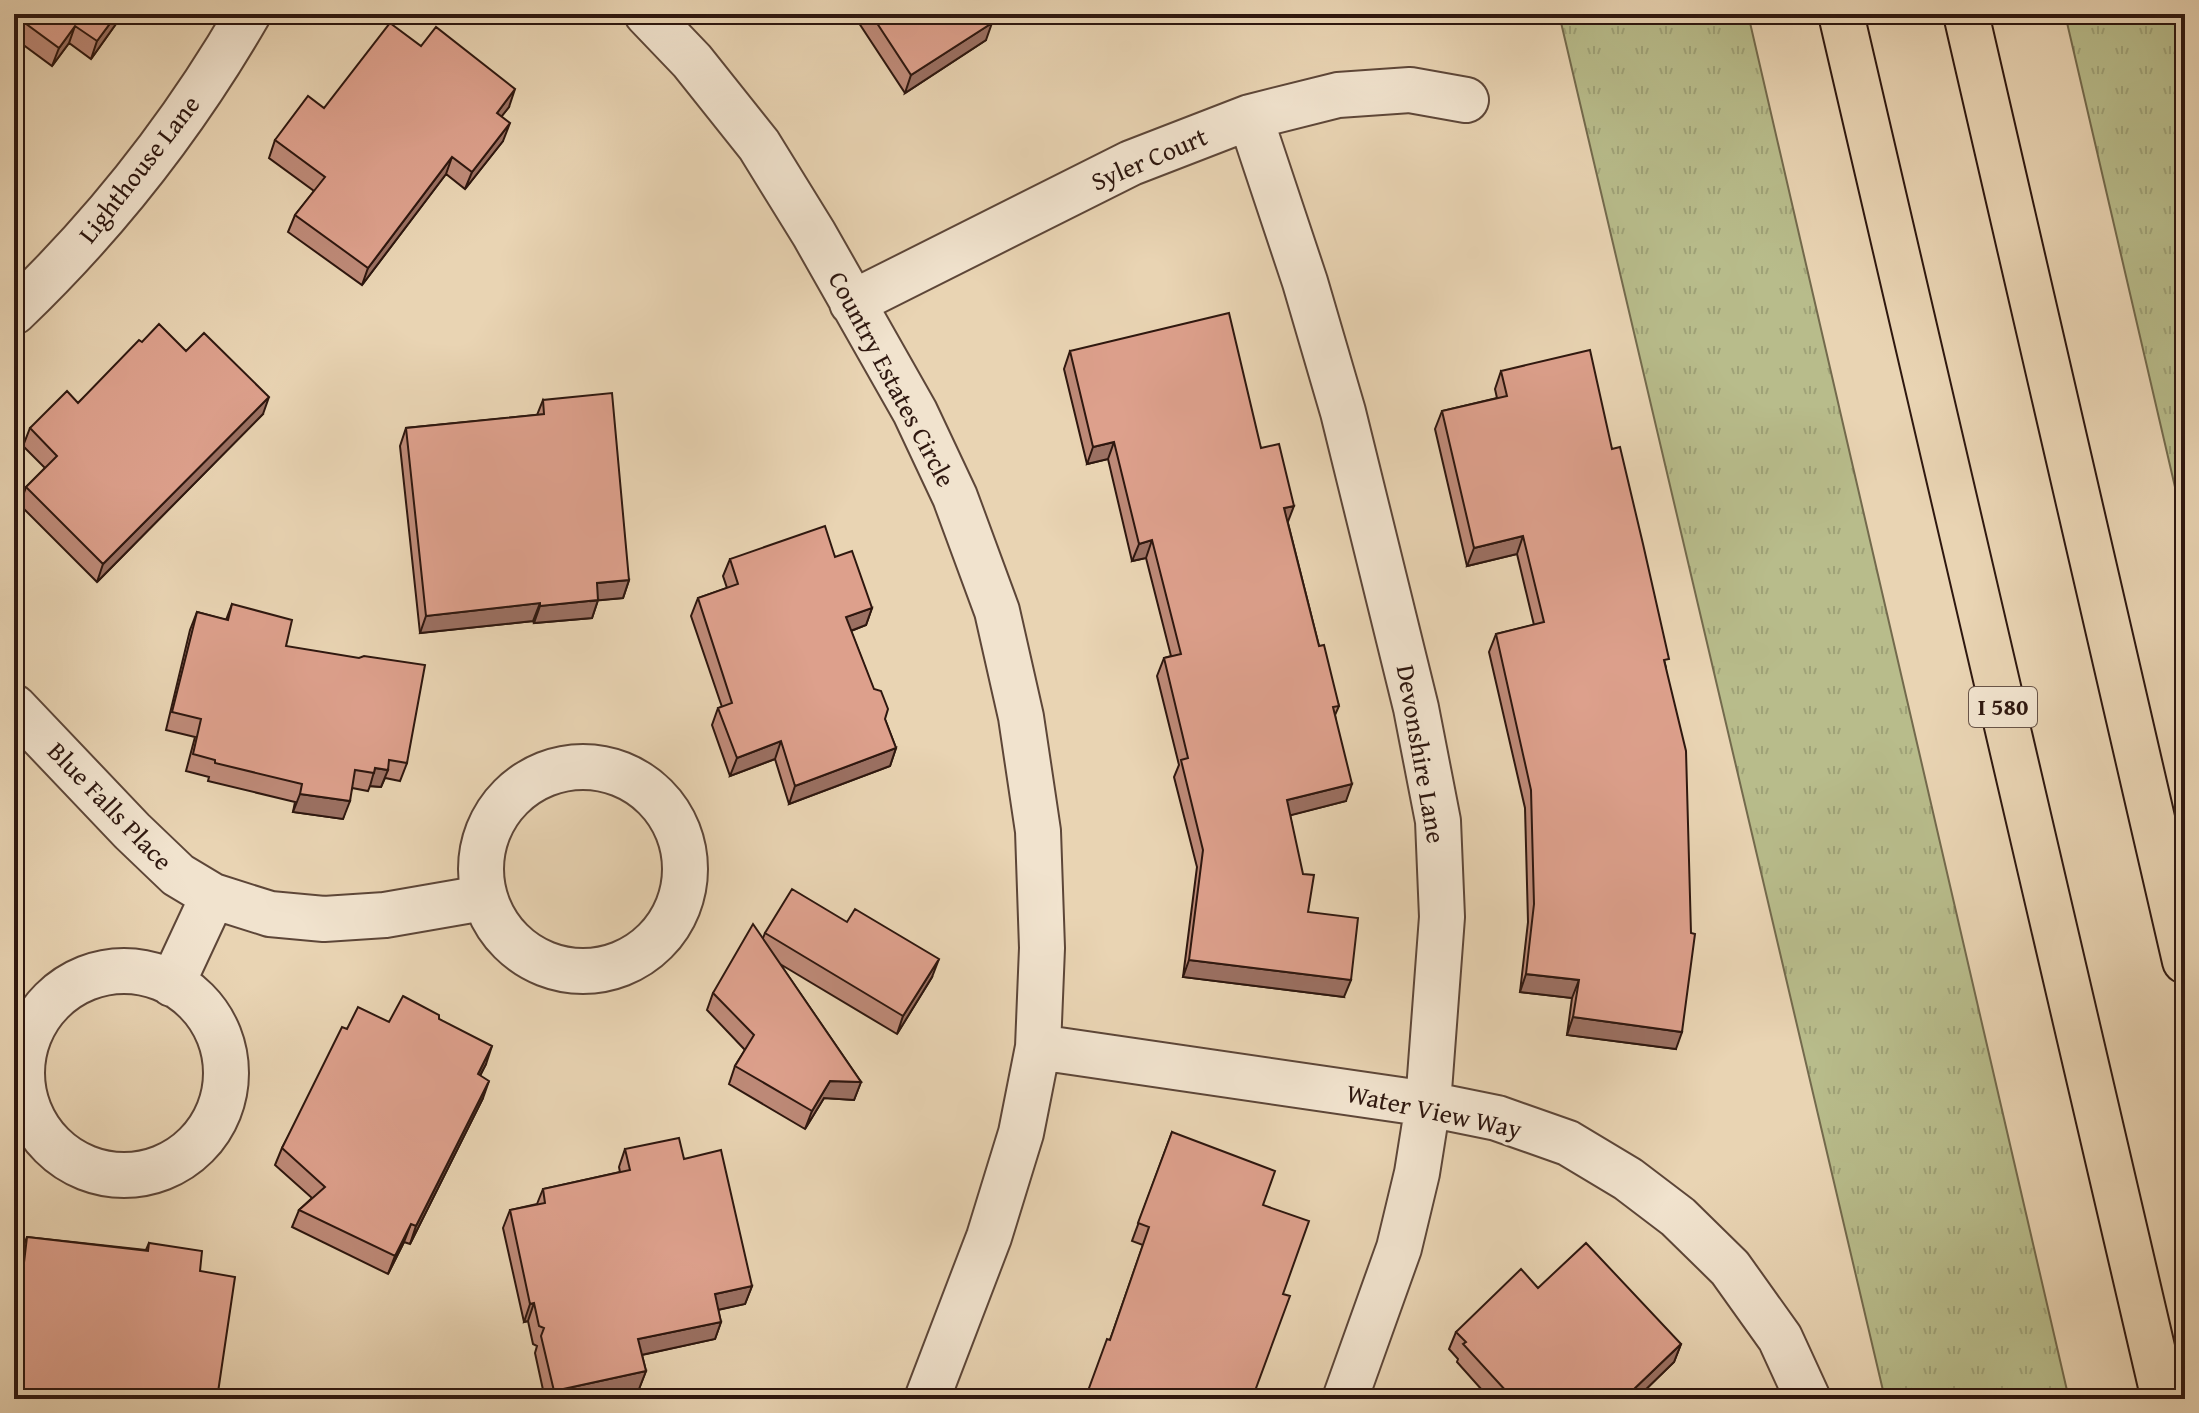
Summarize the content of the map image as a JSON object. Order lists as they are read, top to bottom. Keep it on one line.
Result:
{"streets":{"highway":["I 580"],"street":["Syler Court","Lighthouse Lane","Country Estates Circle","Devonshire Lane","Blue Falls Place","Water View Way"]},"crossings":[["Syler Court","Country Estates Circle"],["Syler Court","Devonshire Lane"],["Country Estates Circle","Water View Way"],["Devonshire Lane","Water View Way"]]}
